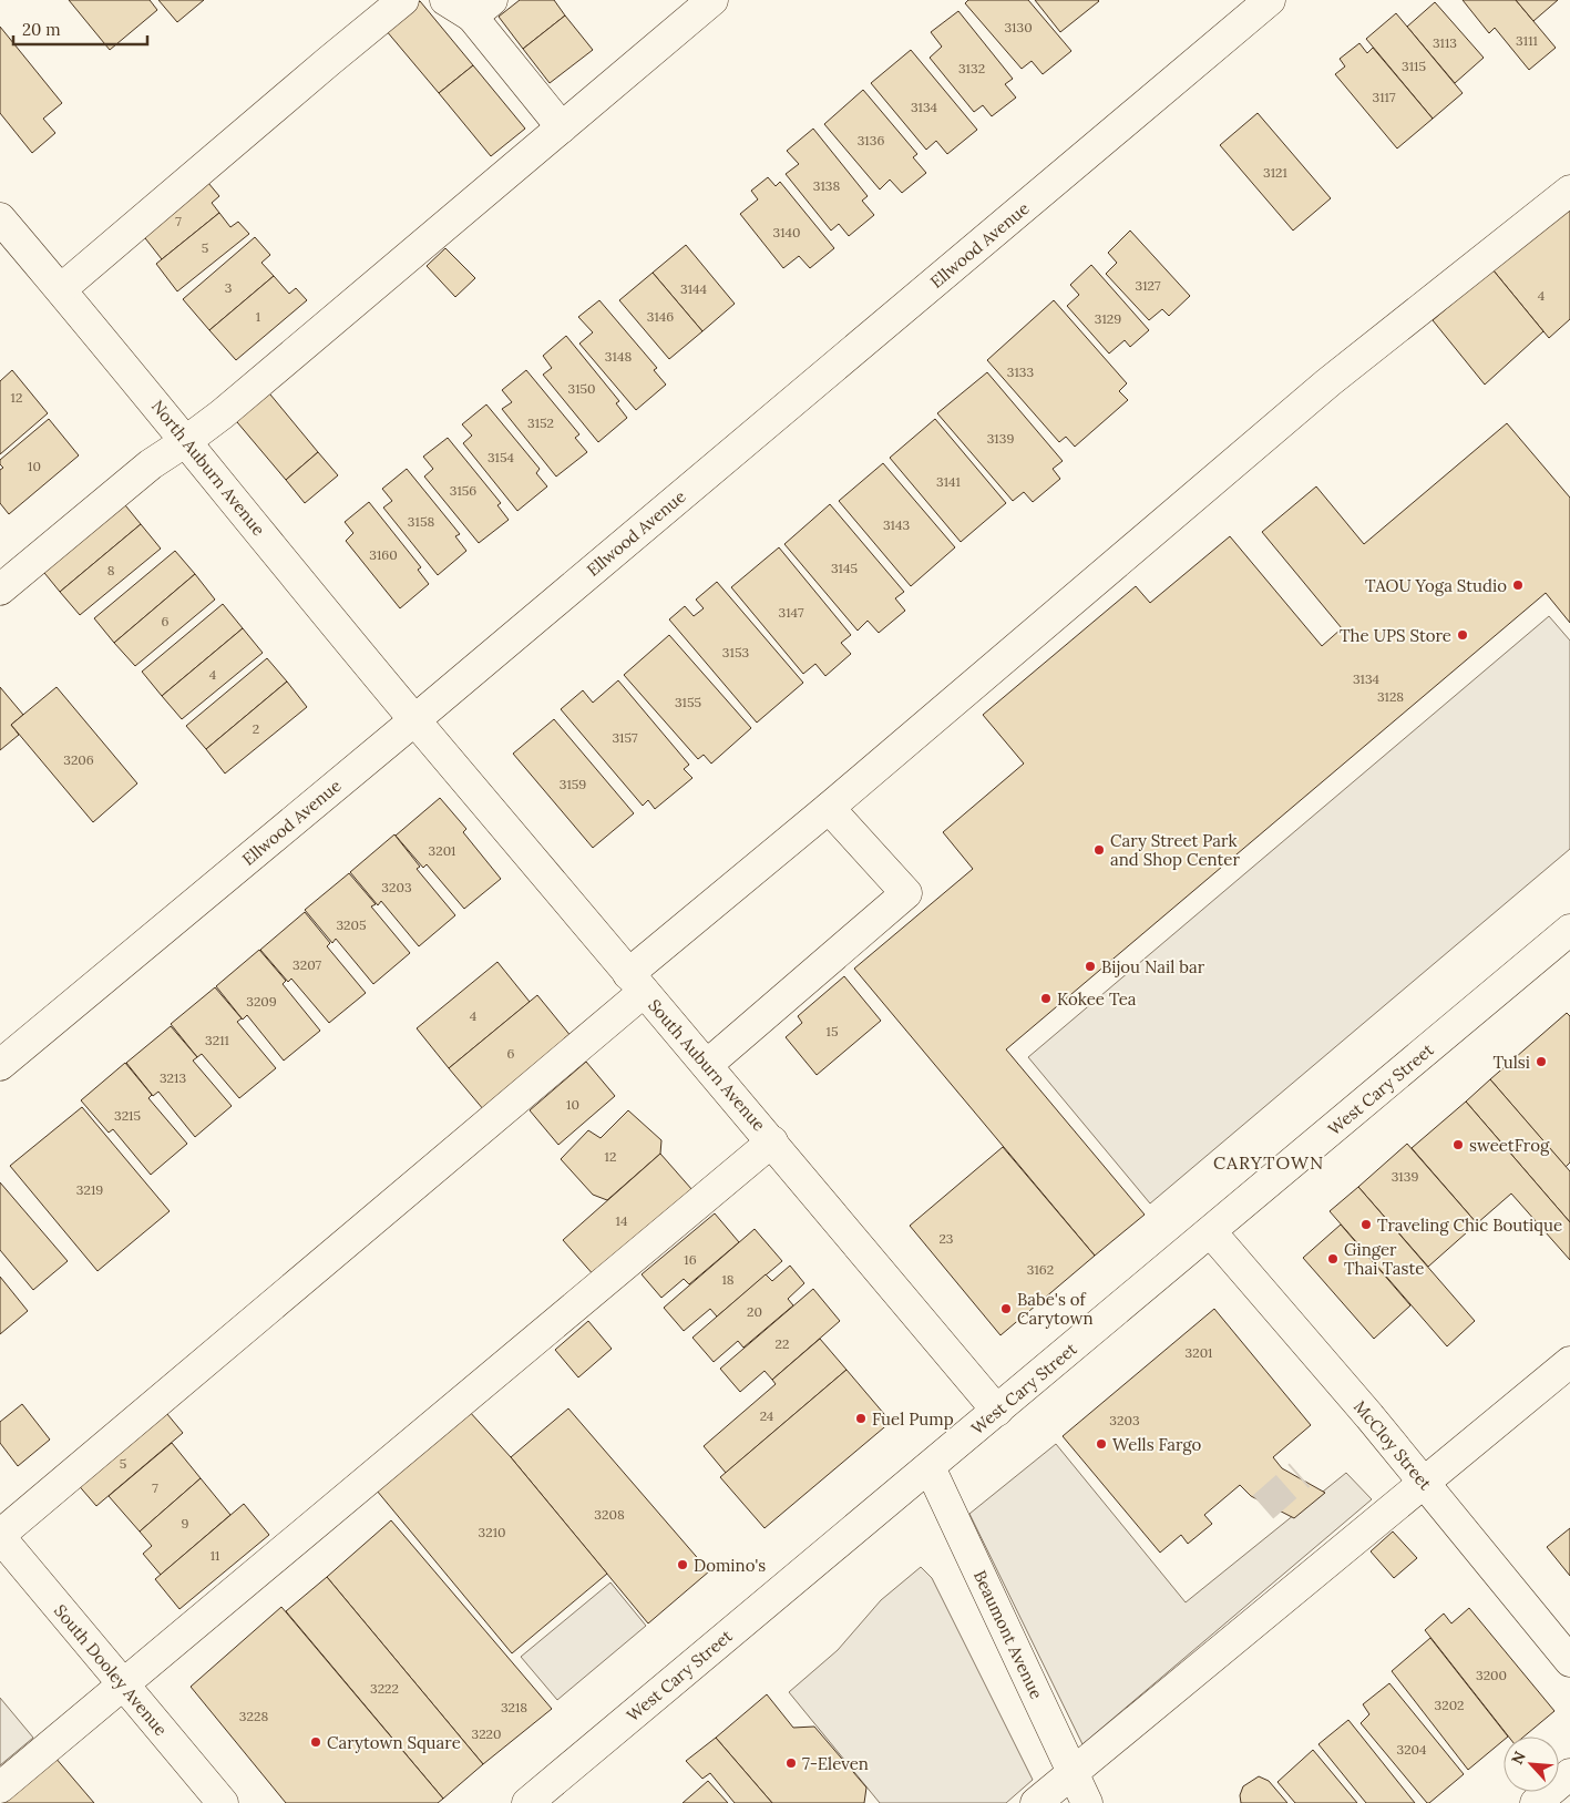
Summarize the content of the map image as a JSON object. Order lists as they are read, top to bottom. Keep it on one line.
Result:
{"streets":{"main road":["Ellwood Avenue","North Auburn Avenue","South Auburn Avenue","West Cary Street","McCloy Street","Beaumont Avenue","South Dooley Avenue"]},"crossings":[["Ellwood Avenue","North Auburn Avenue"],["Ellwood Avenue","South Auburn Avenue"],["North Auburn Avenue","South Auburn Avenue"],["South Auburn Avenue","West Cary Street"],["West Cary Street","McCloy Street"],["West Cary Street","Beaumont Avenue"]],"districts":["CARYTOWN"],"places":["TAOU Yoga Studio","The UPS Store","Cary Street Park and Shop Center","Bijou Nail bar","Kokee Tea","Tulsi","sweetFrog","Traveling Chic Boutique","Ginger Thai Taste","Babe's of Carytown","Fuel Pump","Wells Fargo","Domino's","Carytown Square","7-Eleven"],"house_numbers":["3130","3111","3113","3115","3132","3117","3134","3136","3121","3138","7","3140","5","3127","3","3144","4","1","3146","3129","3148","3133","3150","12","3152","3139","3154","10","3141","3156","3158","3143","3160","3145","8","3147","6","3153","4","3134","3128","3155","2","3157","3206","3159","3201","3203","3205","3207","3209","4","15","3211","6","3213","10","3215","12","3139","3219","14","23","16","3162","18","20","22","3201","24","3203","5","7","3208","9","3210","11","3200","3222","3202","3218","3228","3220","3204"],"scale_bar":"20 m","north":"top left"}
